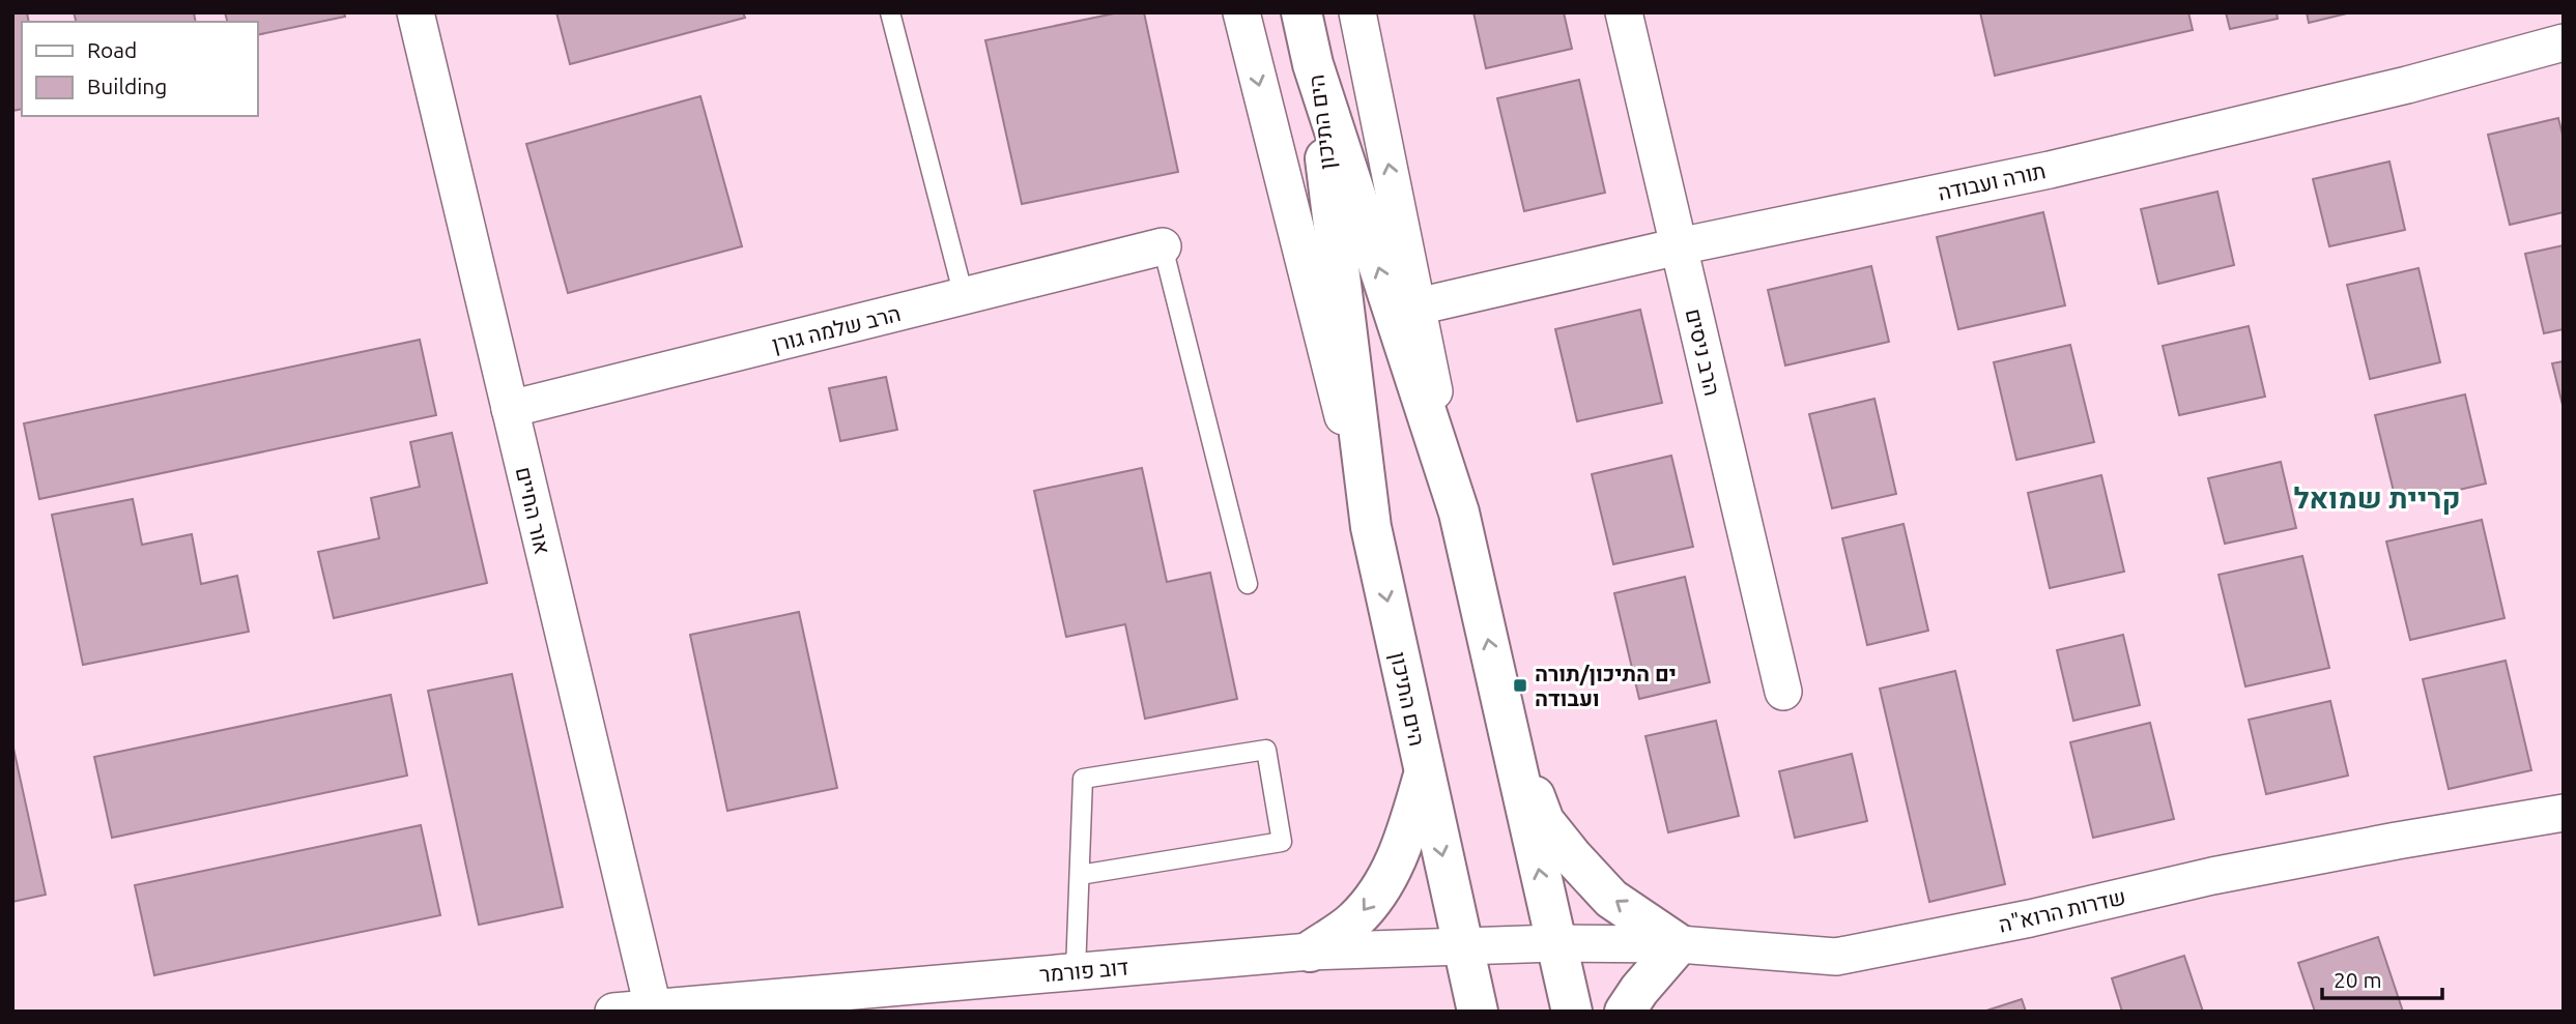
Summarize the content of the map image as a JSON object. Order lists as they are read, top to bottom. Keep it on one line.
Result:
{"streets":{"street":["הים התיכון","תורה ועבודה","הרב שלמה גורן","הרב ניסים","אור החיים","שדרות הרוא\"ה","דוב פורמר"]},"crossings":[["הים התיכון","שדרות הרוא\"ה"],["הים התיכון","דוב פורמר"],["תורה ועבודה","הרב ניסים"],["הרב שלמה גורן","אור החיים"],["אור החיים","דוב פורמר"],["שדרות הרוא\"ה","דוב פורמר"]],"districts":["קריית שמואל"],"places":{"transit":["ים התיכון/תורה ועבודה"]},"legend":["Road","Building"],"scale_bar":"20 m"}
